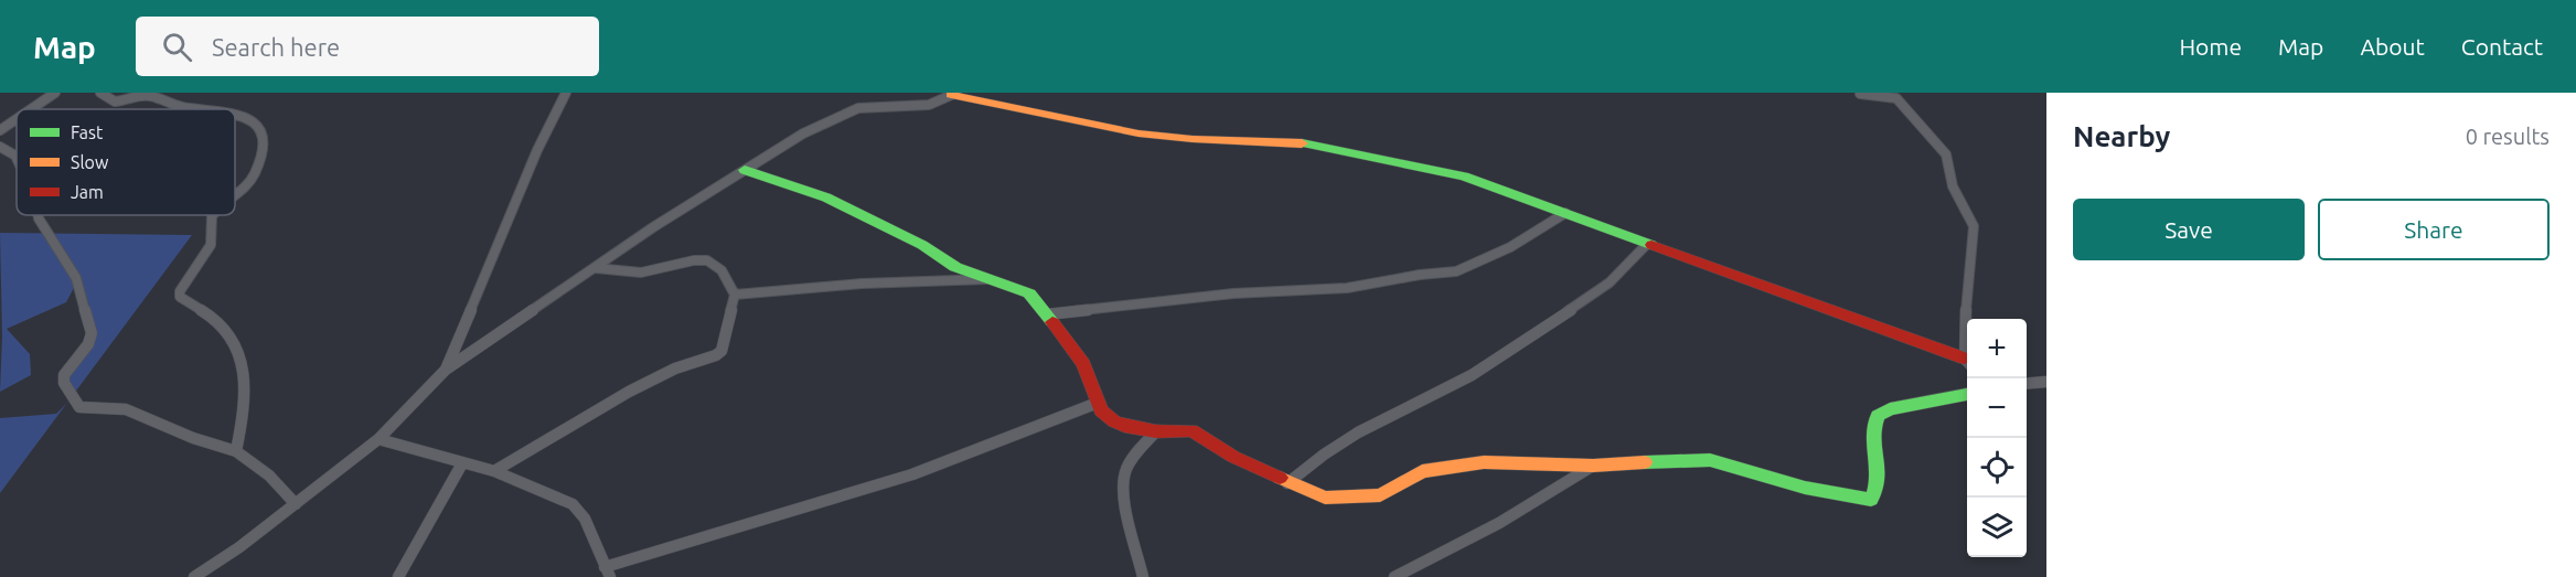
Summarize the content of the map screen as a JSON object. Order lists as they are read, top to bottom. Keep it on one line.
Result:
{"legend":["Fast","Slow","Jam"],"page":{"header":"Map","search":"Search here","nav":["Home","Map","About","Contact"],"heading":["Nearby","0 results"],"buttons":["Save","Share"],"map_buttons":["+","−"]}}
